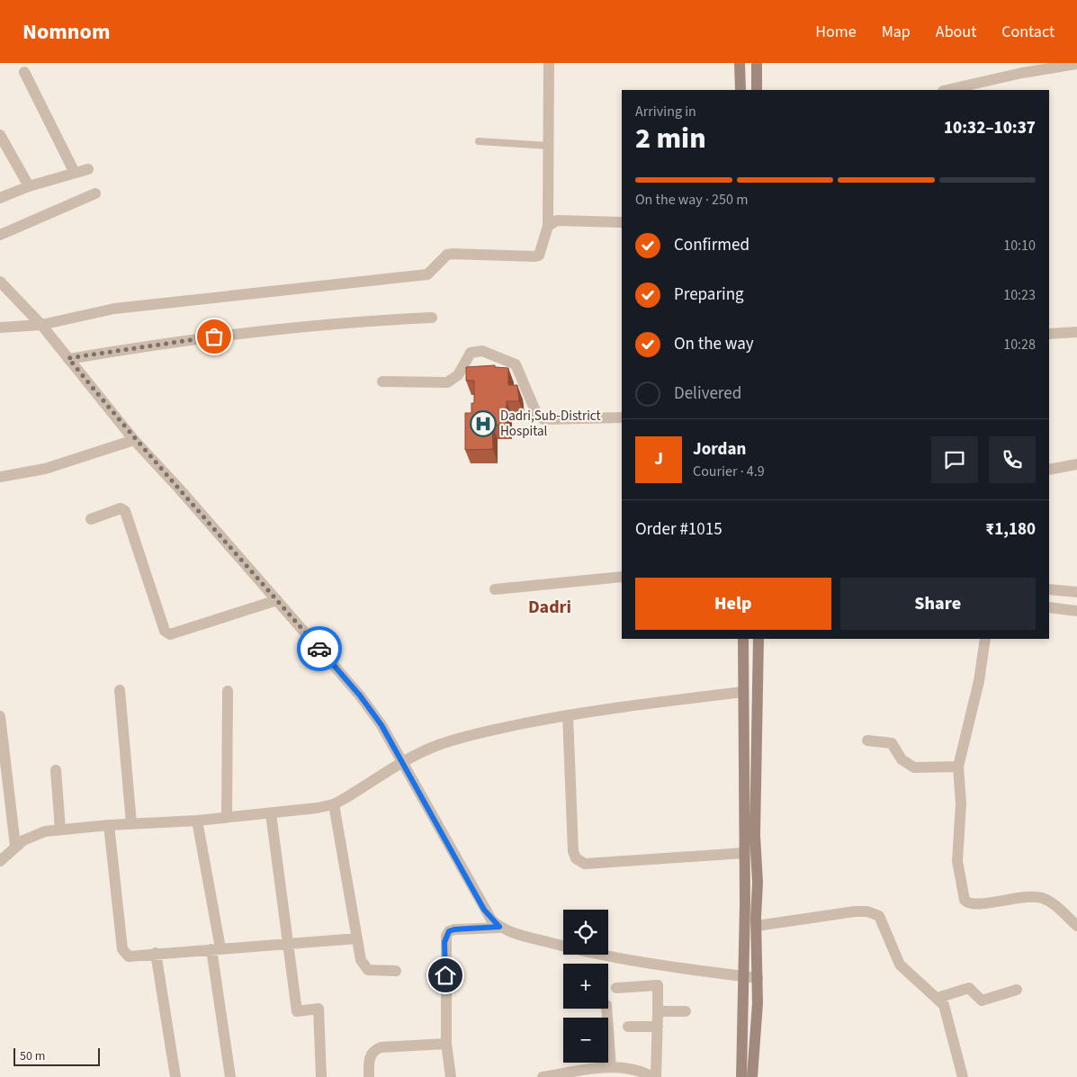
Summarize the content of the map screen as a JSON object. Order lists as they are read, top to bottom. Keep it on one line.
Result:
{"districts":["Dadri"],"places":{"hospital":["Dadri,Sub-District Hospital"]},"scale_bar":"50 m","page":{"header":"Nomnom","nav":["Home","Map","About","Contact"],"heading":["2 min","Arriving in","10:32–10:37"],"panel":["Jordan","Courier · 4.9","Order #1015","₹1,180"],"bar":"On the way · 250 m","list":[["Confirmed","10:10"],["Preparing","10:23"],["On the way","10:28"],"Delivered"],"round":"J","buttons":["Help","Share"],"map_buttons":["+","−"],"scale":"50 m"}}
